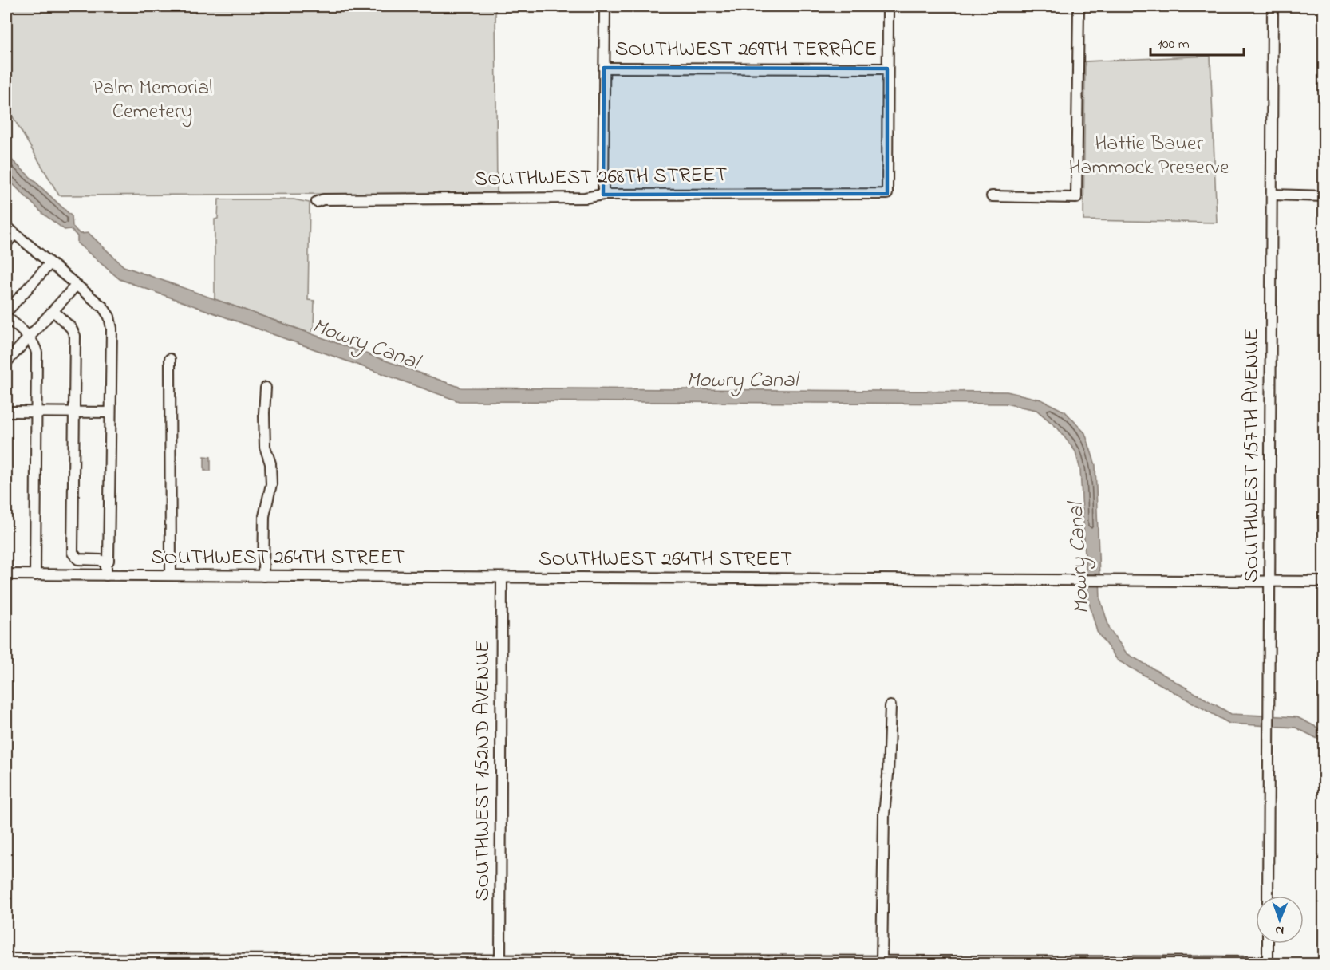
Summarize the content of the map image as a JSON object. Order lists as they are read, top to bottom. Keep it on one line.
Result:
{"streets":{"street":["SOUTHWEST 269TH TERRACE","SOUTHWEST 268TH STREET","SOUTHWEST 157TH AVENUE","SOUTHWEST 264TH STREET","SOUTHWEST 152ND AVENUE"]},"crossings":[["SOUTHWEST 269TH TERRACE","SOUTHWEST 268TH STREET"],["SOUTHWEST 157TH AVENUE","SOUTHWEST 264TH STREET"],["SOUTHWEST 264TH STREET","SOUTHWEST 152ND AVENUE"]],"water":["Mowry Canal"],"parks":["Palm Memorial Cemetery","Hattie Bauer Hammock Preserve"],"scale_bar":"100 m","north":"bottom"}
